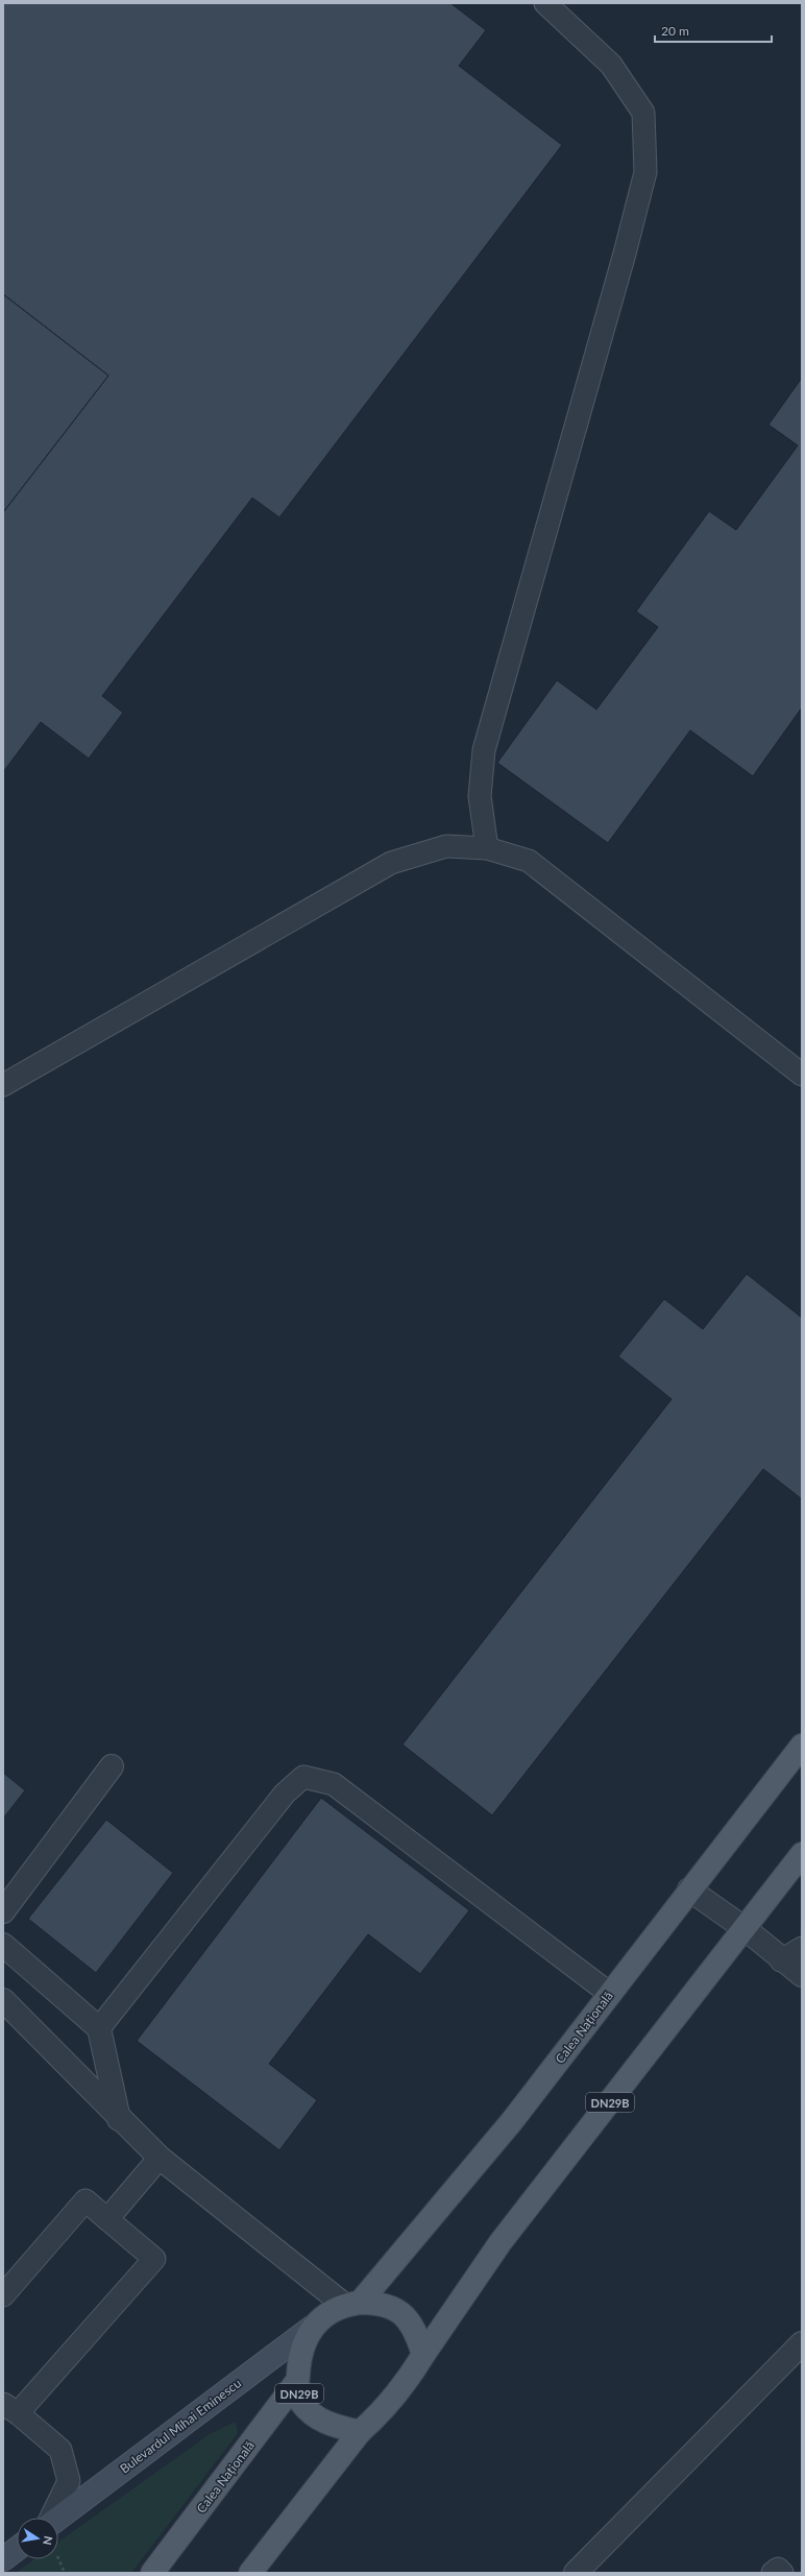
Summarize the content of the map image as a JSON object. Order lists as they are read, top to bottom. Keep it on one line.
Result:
{"streets":{"main road":["Calea Națională","DN29B","Bulevardul Mihai Eminescu"]},"crossings":[["Calea Națională","DN29B"],["Calea Națională","Bulevardul Mihai Eminescu"],["DN29B","Bulevardul Mihai Eminescu"]],"scale_bar":"20 m","north":"right"}
